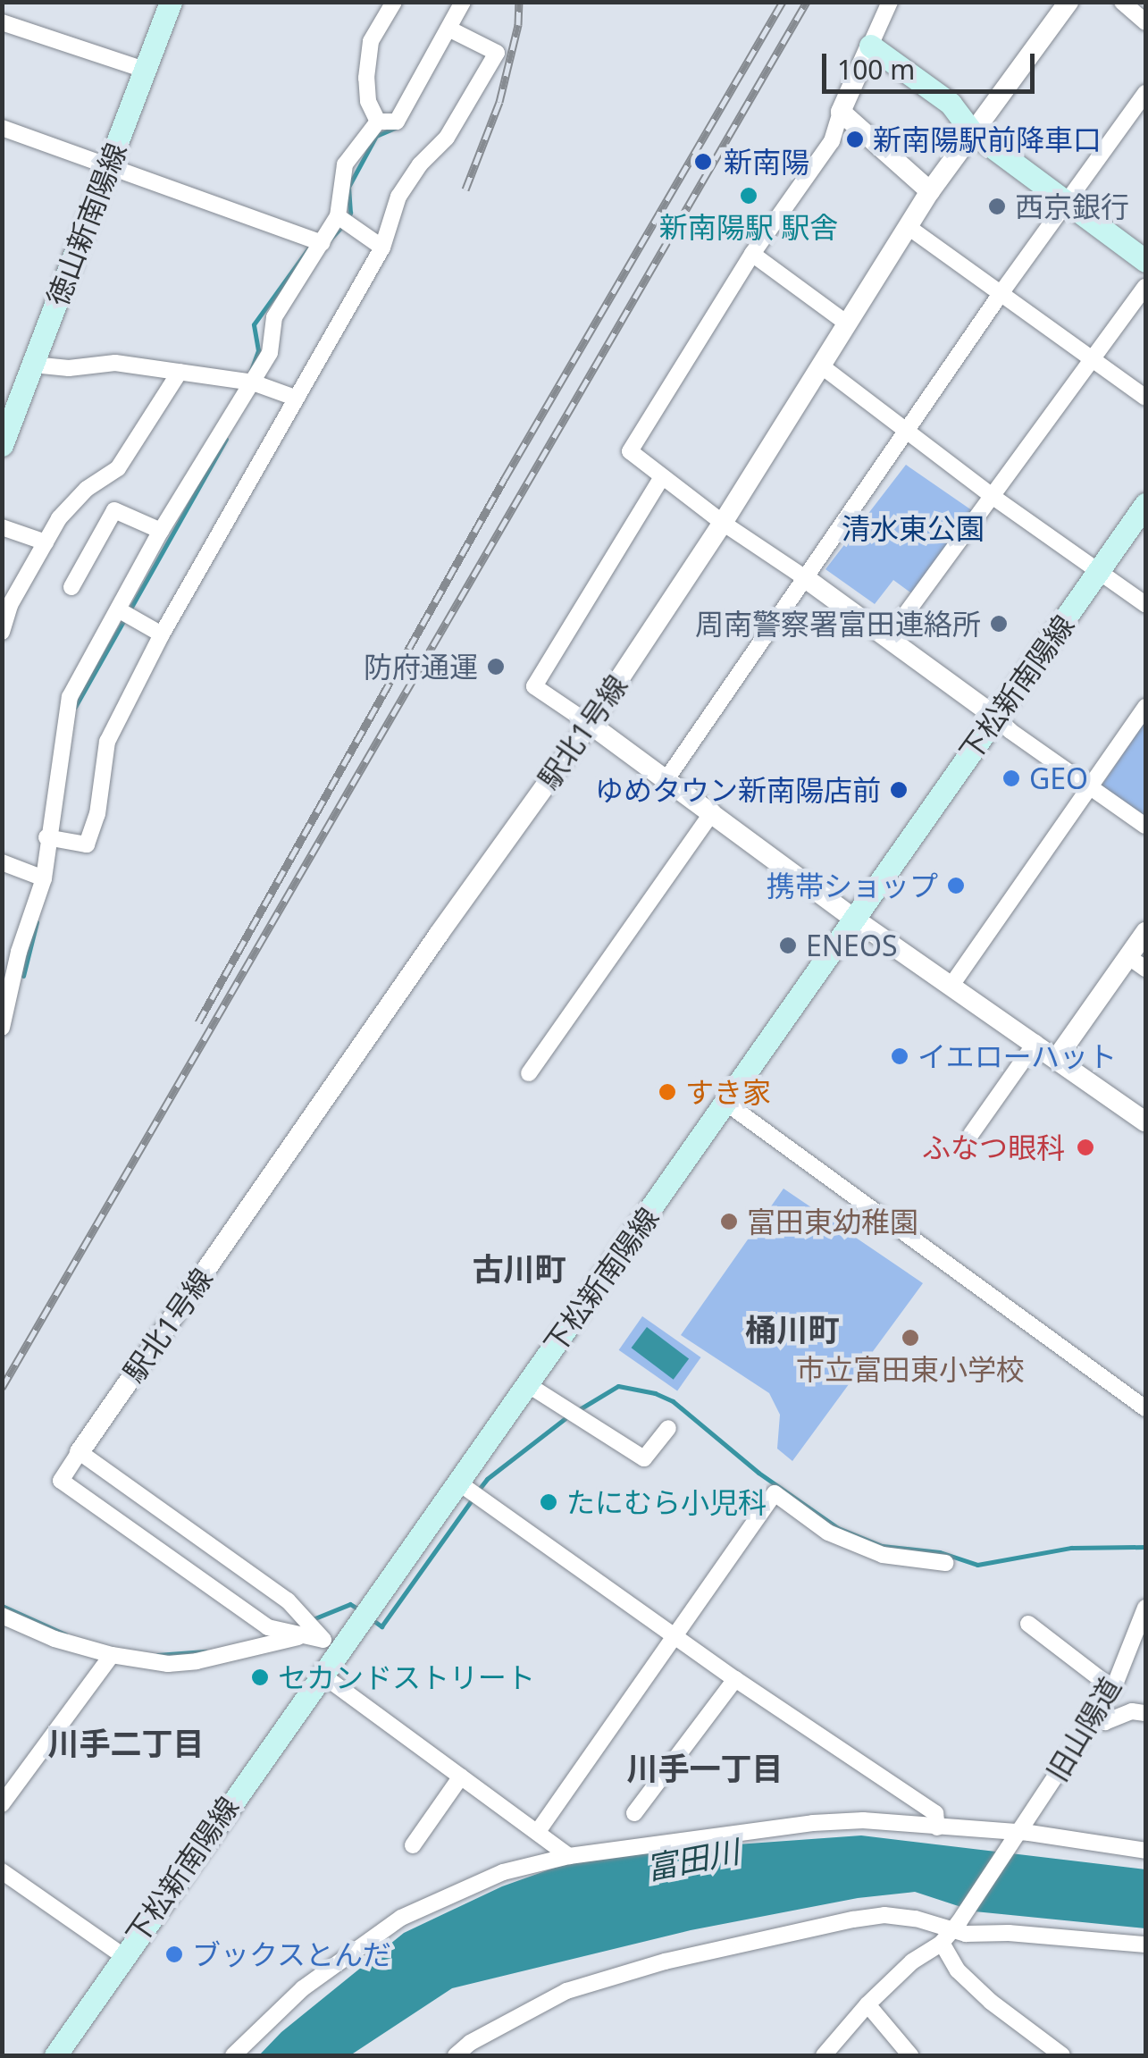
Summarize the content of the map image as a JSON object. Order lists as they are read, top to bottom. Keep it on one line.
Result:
{"streets":{"main road":["徳山新南陽線","下松新南陽線"],"street":["駅北1号線","旧山陽道"]},"districts":["古川町","桶川町","川手二丁目","川手一丁目"],"water":["富田川"],"parks":["清水東公園"],"places":["新南陽駅前降車口","新南陽","新南陽駅 駅舎","西京銀行","周南警察署富田連絡所","防府通運","GEO","ゆめタウン新南陽店前","携帯ショップ","ENEOS","イエローハット","すき家","ふなつ眼科","富田東幼稚園","市立富田東小学校","たにむら小児科","セカンドストリート","ブックスとんだ"],"scale_bar":"100 m"}
